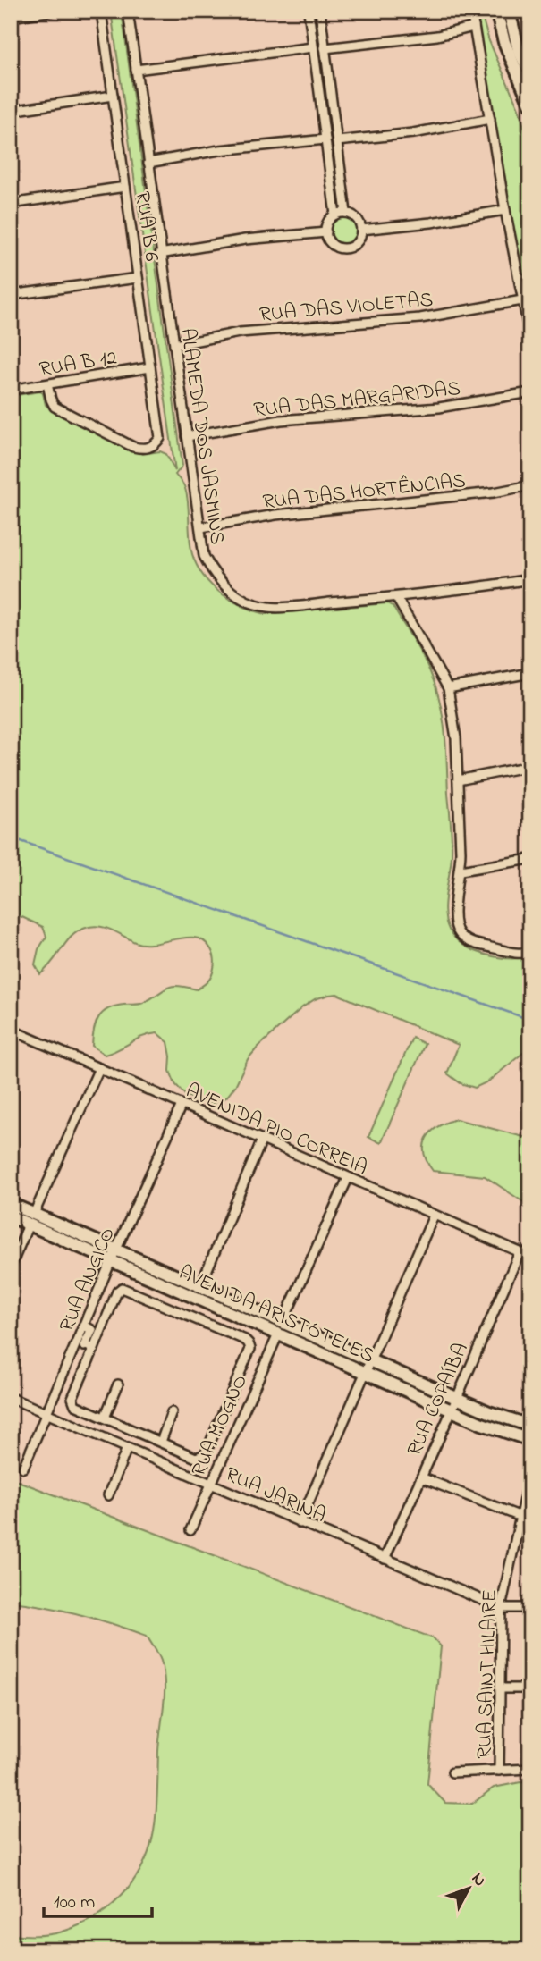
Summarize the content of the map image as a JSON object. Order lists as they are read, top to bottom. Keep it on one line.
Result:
{"streets":{"street":["RUA B 6","RUA DAS VIOLETAS","RUA B 12","RUA DAS MARGARIDAS","ALAMEDA DOS JASMINS","RUA DAS HORTÊNCIAS","AVENIDA PIO CORREIA","RUA ANGICO","AVENIDA ARISTÓTELES","RUA COPAÍBA","RUA MOGNO","RUA JARINA","RUA SAINT HILAIRE"]},"crossings":[["RUA B 6","RUA B 12"],["RUA DAS VIOLETAS","ALAMEDA DOS JASMINS"],["RUA DAS MARGARIDAS","ALAMEDA DOS JASMINS"],["ALAMEDA DOS JASMINS","RUA DAS HORTÊNCIAS"],["AVENIDA PIO CORREIA","RUA ANGICO"],["AVENIDA PIO CORREIA","RUA COPAÍBA"],["RUA ANGICO","AVENIDA ARISTÓTELES"],["RUA ANGICO","RUA JARINA"],["AVENIDA ARISTÓTELES","RUA COPAÍBA"],["AVENIDA ARISTÓTELES","RUA MOGNO"],["RUA COPAÍBA","RUA JARINA"],["RUA MOGNO","RUA JARINA"],["RUA JARINA","RUA SAINT HILAIRE"]],"scale_bar":"100 m","north":"top right"}
